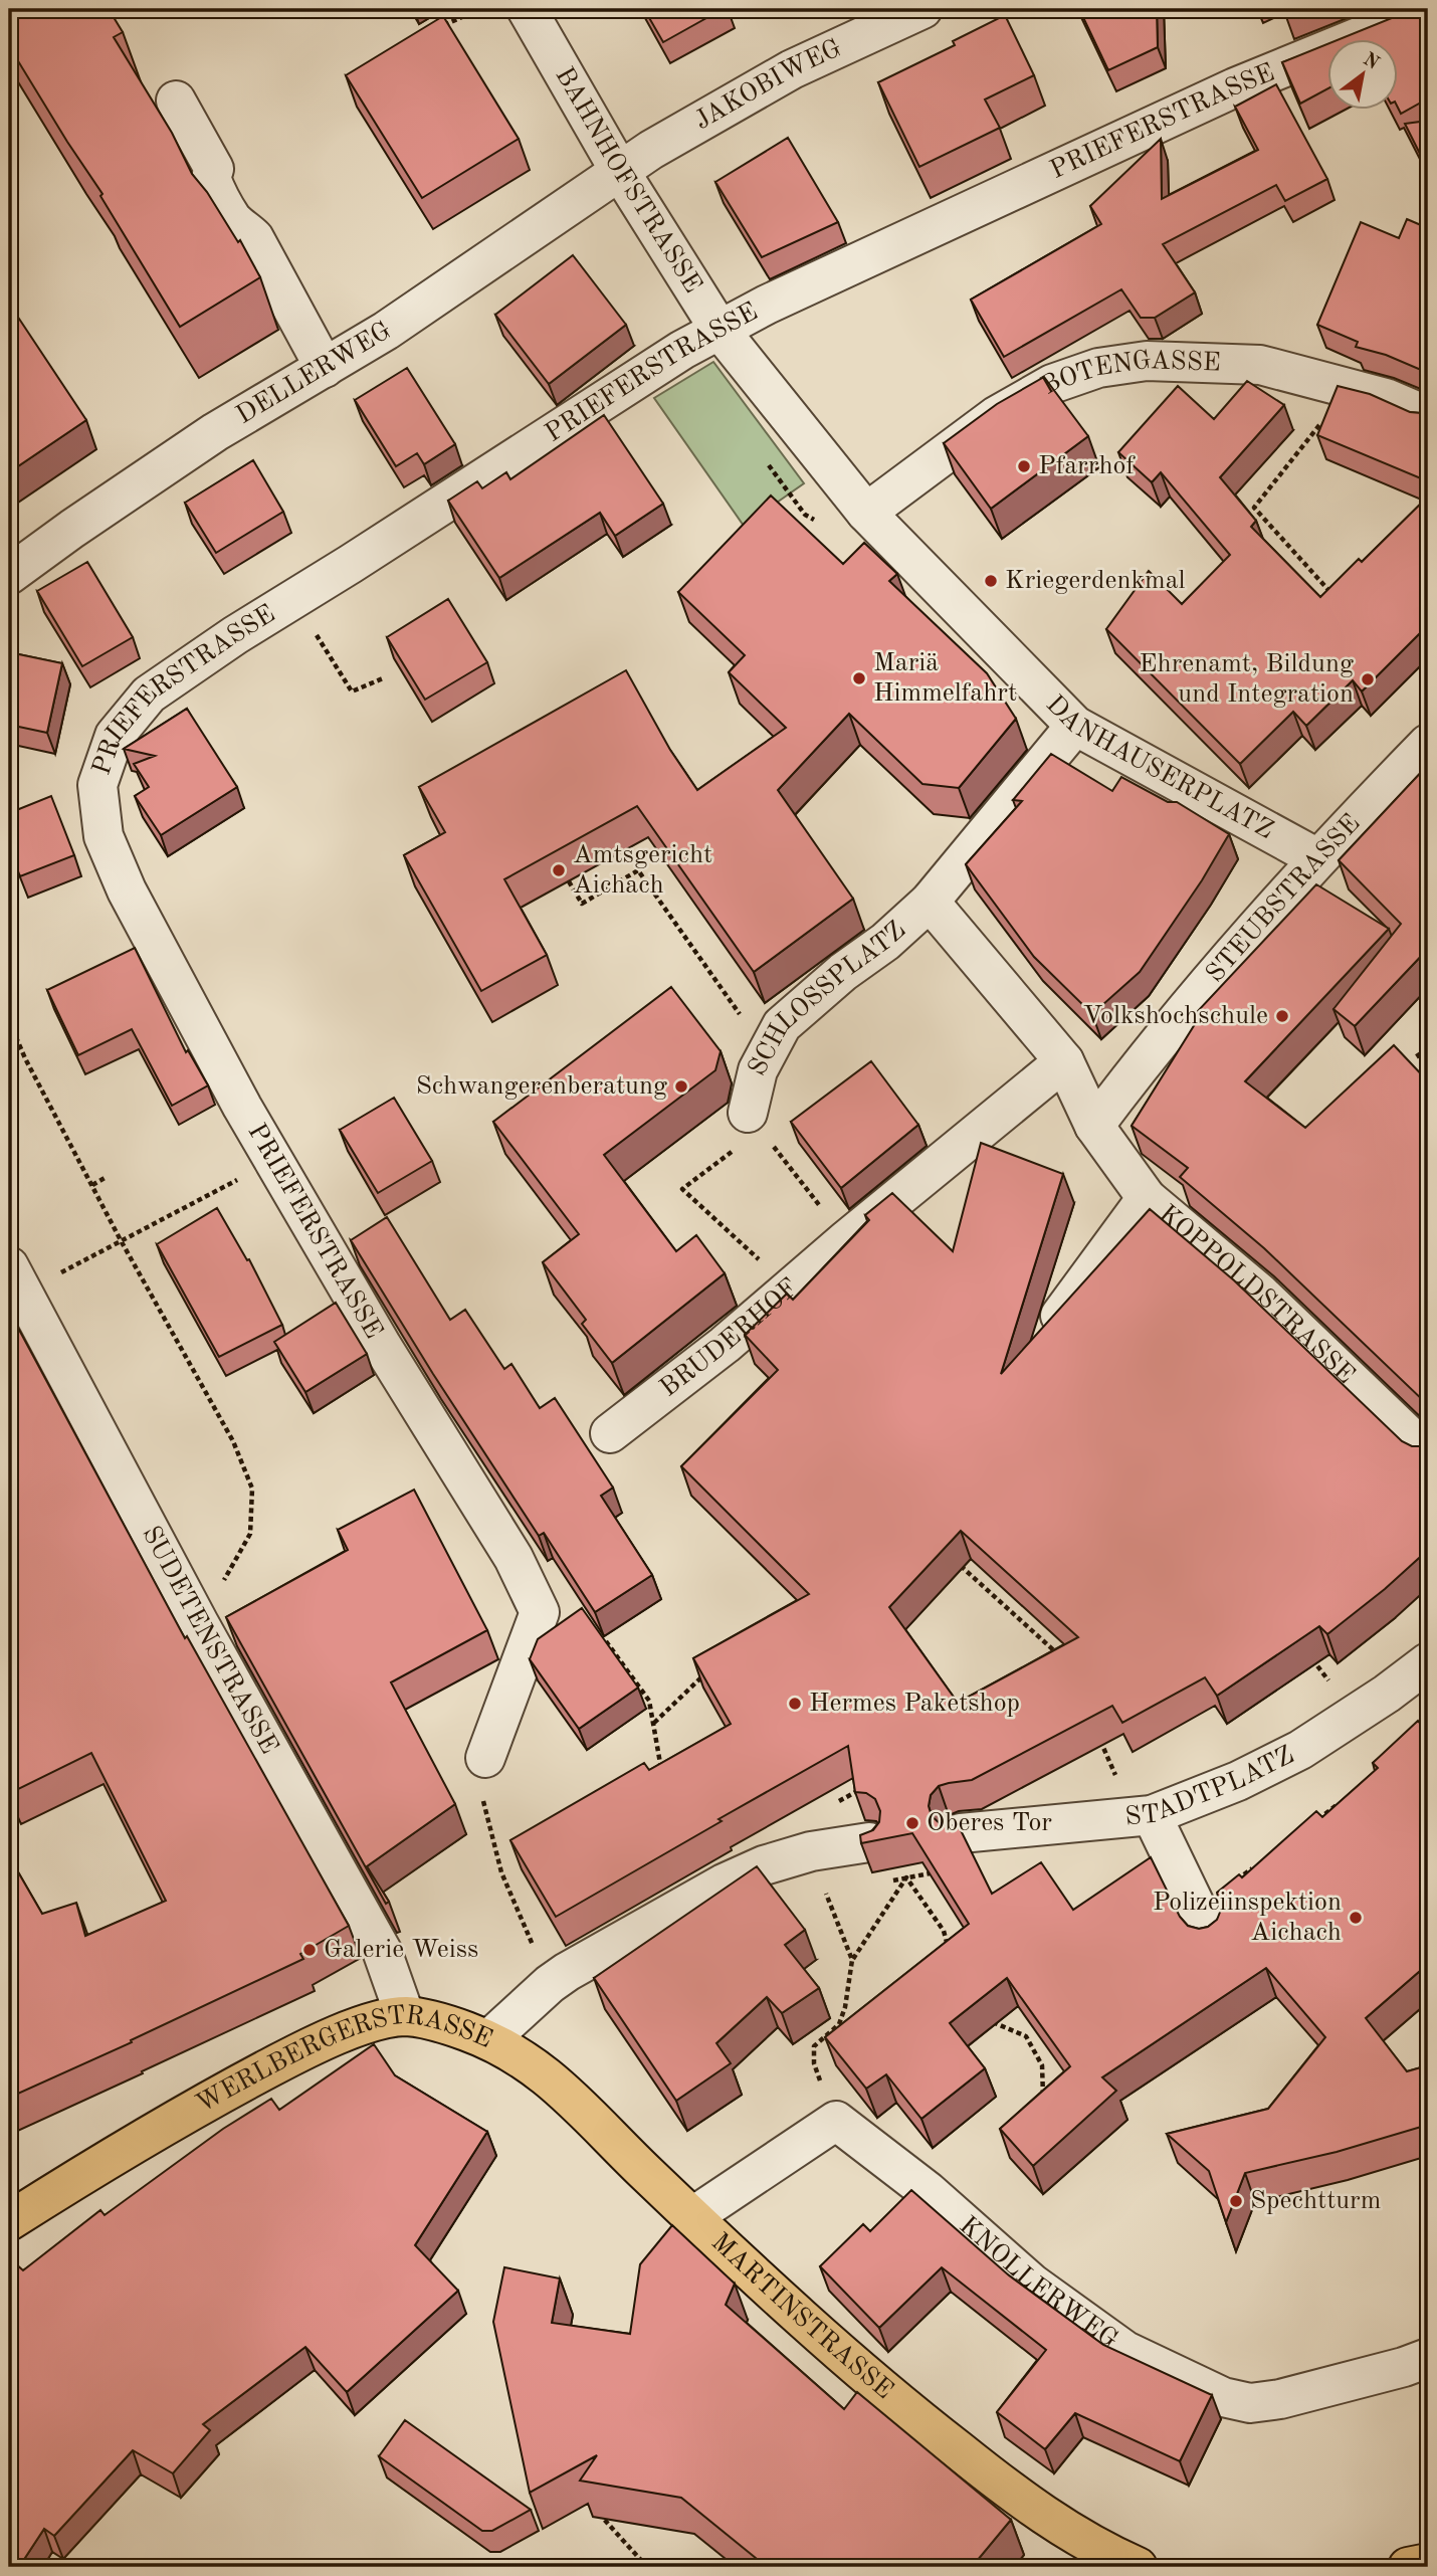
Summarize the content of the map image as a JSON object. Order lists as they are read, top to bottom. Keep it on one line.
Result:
{"streets":{"main road":["WERLBERGERSTRASSE","MARTINSTRASSE"],"street":["JAKOBIWEG","PRIEFERSTRASSE","BAHNHOFSTRASSE","DELLERWEG","BOTENGASSE","DANHAUSERPLATZ","STEUBSTRASSE","SCHLOSSPLATZ","KOPPOLDSTRASSE","BRUDERHOF","SUDETENSTRASSE","STADTPLATZ","KNOLLERWEG"]},"crossings":[["JAKOBIWEG","BAHNHOFSTRASSE"],["JAKOBIWEG","DELLERWEG"],["PRIEFERSTRASSE","BAHNHOFSTRASSE"],["BAHNHOFSTRASSE","DELLERWEG"],["BAHNHOFSTRASSE","BOTENGASSE"],["BAHNHOFSTRASSE","DANHAUSERPLATZ"],["BOTENGASSE","DANHAUSERPLATZ"],["DANHAUSERPLATZ","STEUBSTRASSE"],["DANHAUSERPLATZ","SCHLOSSPLATZ"],["STEUBSTRASSE","SCHLOSSPLATZ"],["STEUBSTRASSE","KOPPOLDSTRASSE"],["SCHLOSSPLATZ","KOPPOLDSTRASSE"],["SCHLOSSPLATZ","BRUDERHOF"],["SUDETENSTRASSE","WERLBERGERSTRASSE"],["WERLBERGERSTRASSE","MARTINSTRASSE"]],"places":["Pfarrhof","Kriegerdenkmal","Mariä Himmelfahrt","Ehrenamt, Bildung und Integration","Amtsgericht Aichach","Volkshochschule","Schwangerenberatung","Hermes Paketshop","Oberes Tor","Polizeiinspektion Aichach","Galerie Weiss","Spechtturm"],"north":"top right"}
